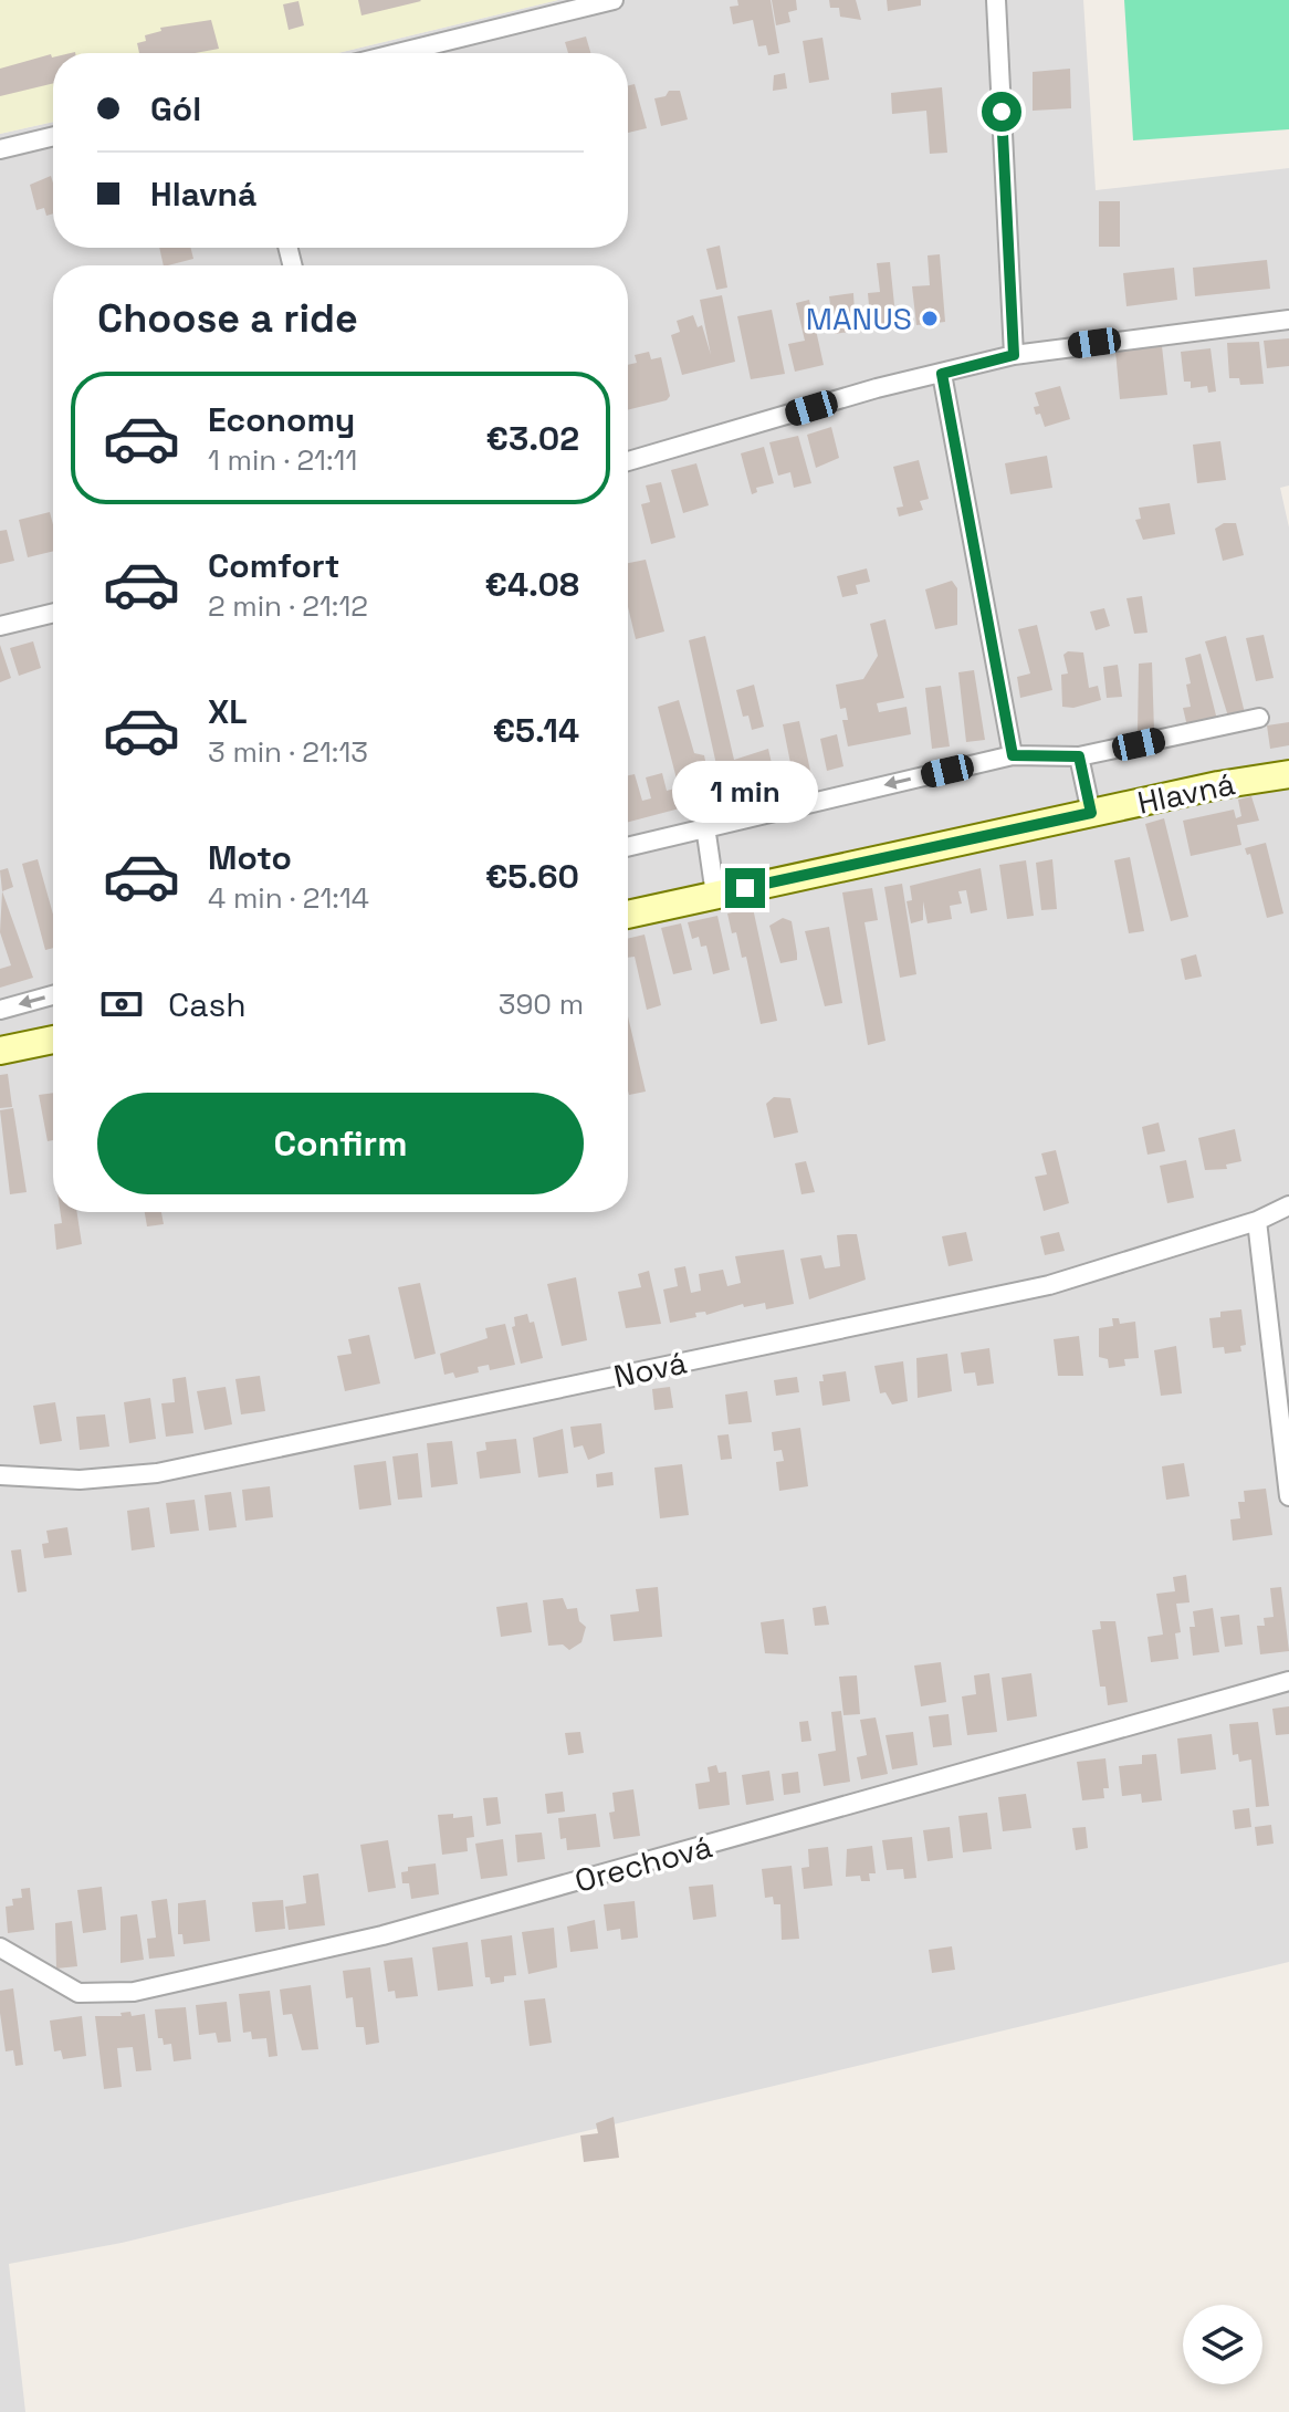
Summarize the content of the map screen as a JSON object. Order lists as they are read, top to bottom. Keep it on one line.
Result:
{"streets":{"main road":["Hlavná"],"street":["Nová","Orechová"]},"places":["MANUS"],"page":{"banner":["Gól","Hlavná"],"heading":"Choose a ride","list":[{"name":"Economy","note":"1 min · 21:11","value":"€3.02"},{"name":"Comfort","note":"2 min · 21:12","value":"€4.08"},{"name":"XL","note":"3 min · 21:13","value":"€5.14"},{"name":"Moto","note":"4 min · 21:14","value":"€5.60"}],"bubble":"1 min","pay":["Cash","390 m"],"buttons":"Confirm"}}
